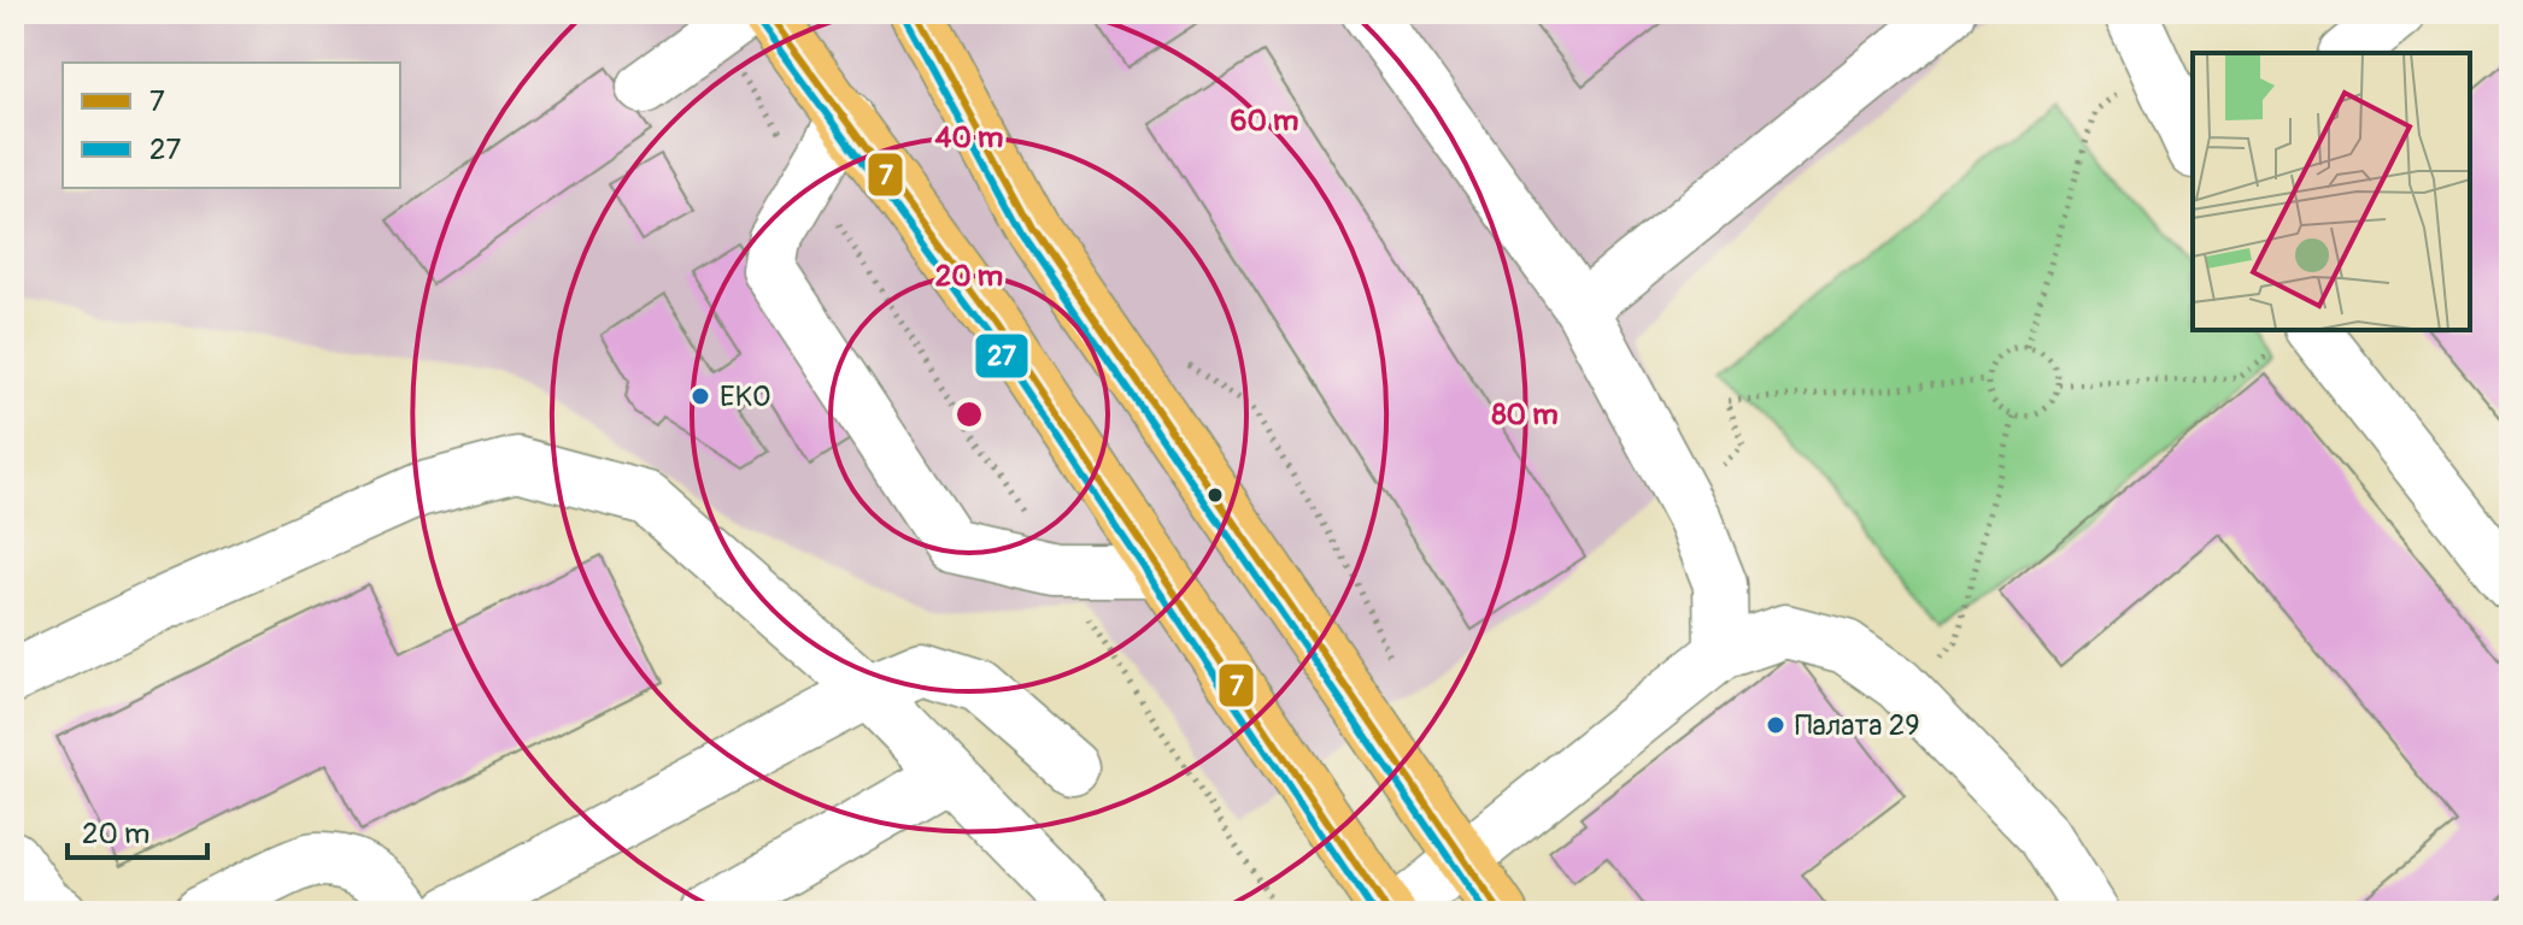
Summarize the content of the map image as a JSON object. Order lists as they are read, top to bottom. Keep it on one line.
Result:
{"places":["EKO","Палата 29"],"lines":["transit line 7","transit line 27"],"legend":["7","27"],"scale_bar":"20 m","rings":["60 m","40 m","20 m","80 m"]}
